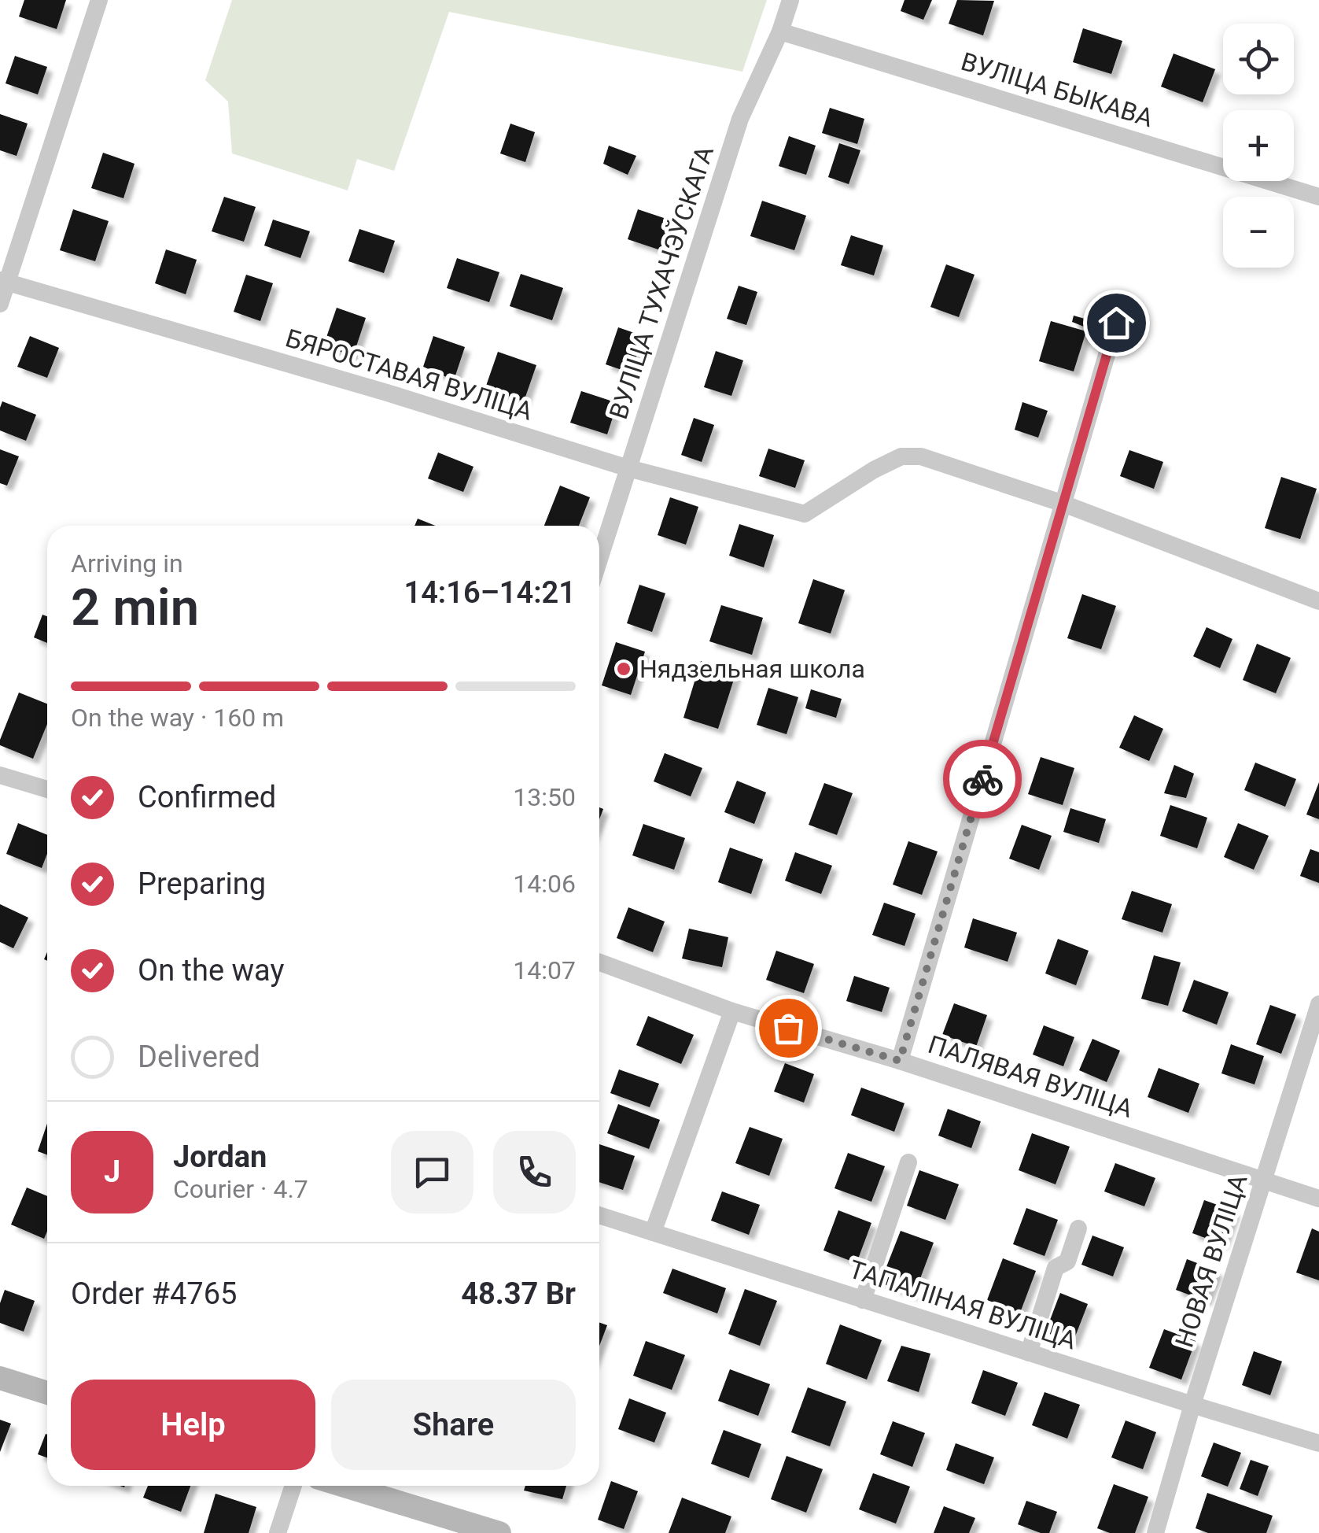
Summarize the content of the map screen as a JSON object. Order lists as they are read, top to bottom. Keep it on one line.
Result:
{"streets":{"street":["ВУЛІЦА БЫКАВА","ВУЛІЦА ТУХАЧЭЎСКАГА","БЯРОСТАВАЯ ВУЛІЦА","ПАЛЯВАЯ ВУЛІЦА","НОВАЯ ВУЛІЦА","ТАПАЛІНАЯ ВУЛІЦА"]},"crossings":[["ВУЛІЦА БЫКАВА","ВУЛІЦА ТУХАЧЭЎСКАГА"],["ВУЛІЦА ТУХАЧЭЎСКАГА","БЯРОСТАВАЯ ВУЛІЦА"],["ПАЛЯВАЯ ВУЛІЦА","НОВАЯ ВУЛІЦА"],["НОВАЯ ВУЛІЦА","ТАПАЛІНАЯ ВУЛІЦА"]],"places":["Нядзельная школа"],"page":{"map_buttons":["+","−"],"heading":["2 min","Arriving in","14:16–14:21"],"panel":["Jordan","Courier · 4.7","Order #4765","48.37 Br"],"bar":"On the way · 160 m","list":[["Confirmed","13:50"],["Preparing","14:06"],["On the way","14:07"],"Delivered"],"round":"J","buttons":["Help","Share"]}}
